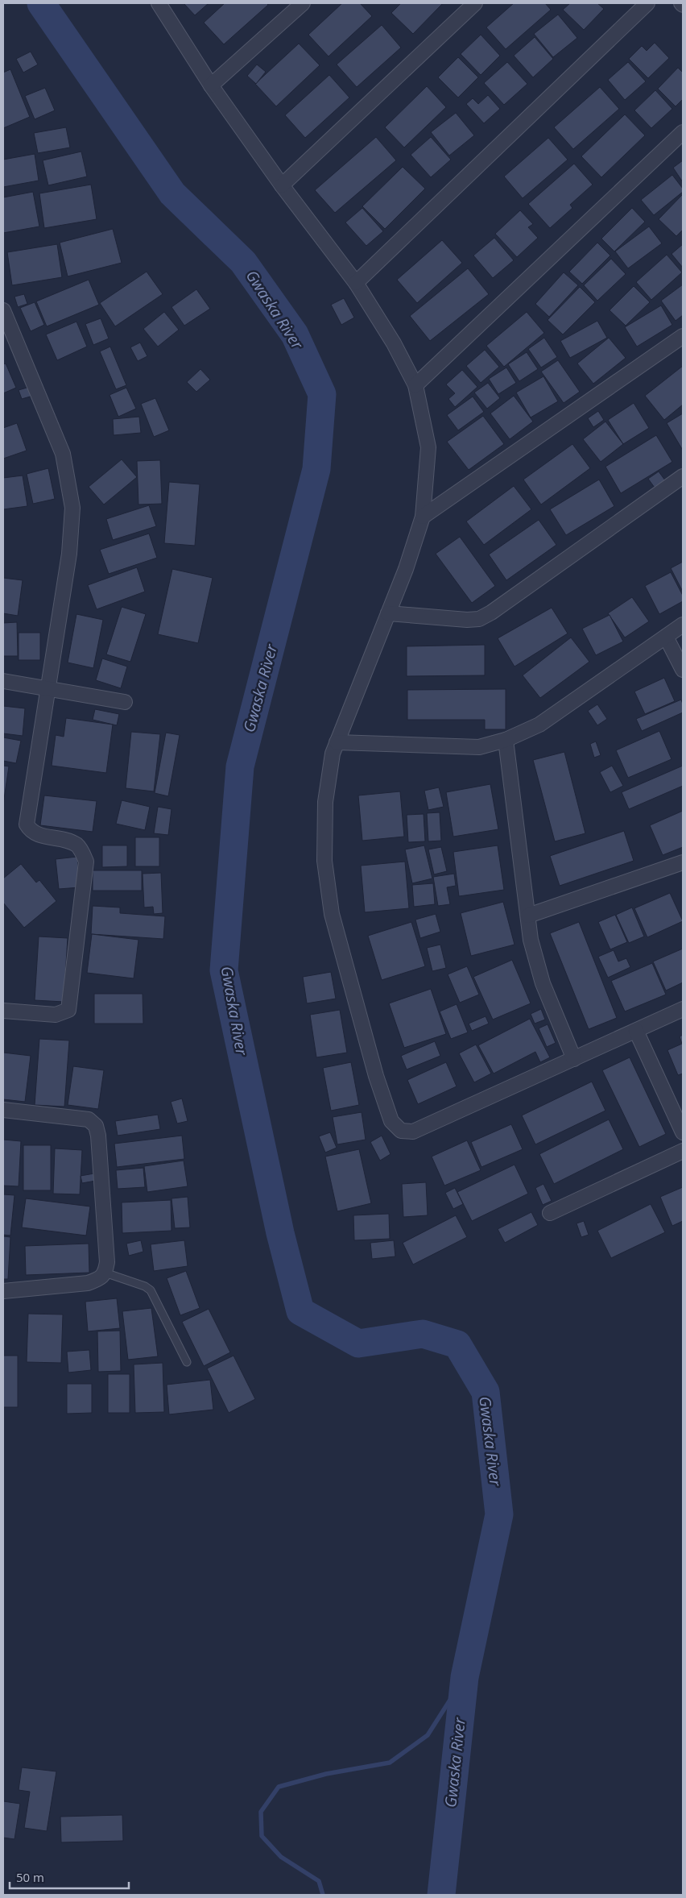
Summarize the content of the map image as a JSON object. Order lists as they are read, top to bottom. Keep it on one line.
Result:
{"water":["Gwaska River"],"scale_bar":"50 m"}
